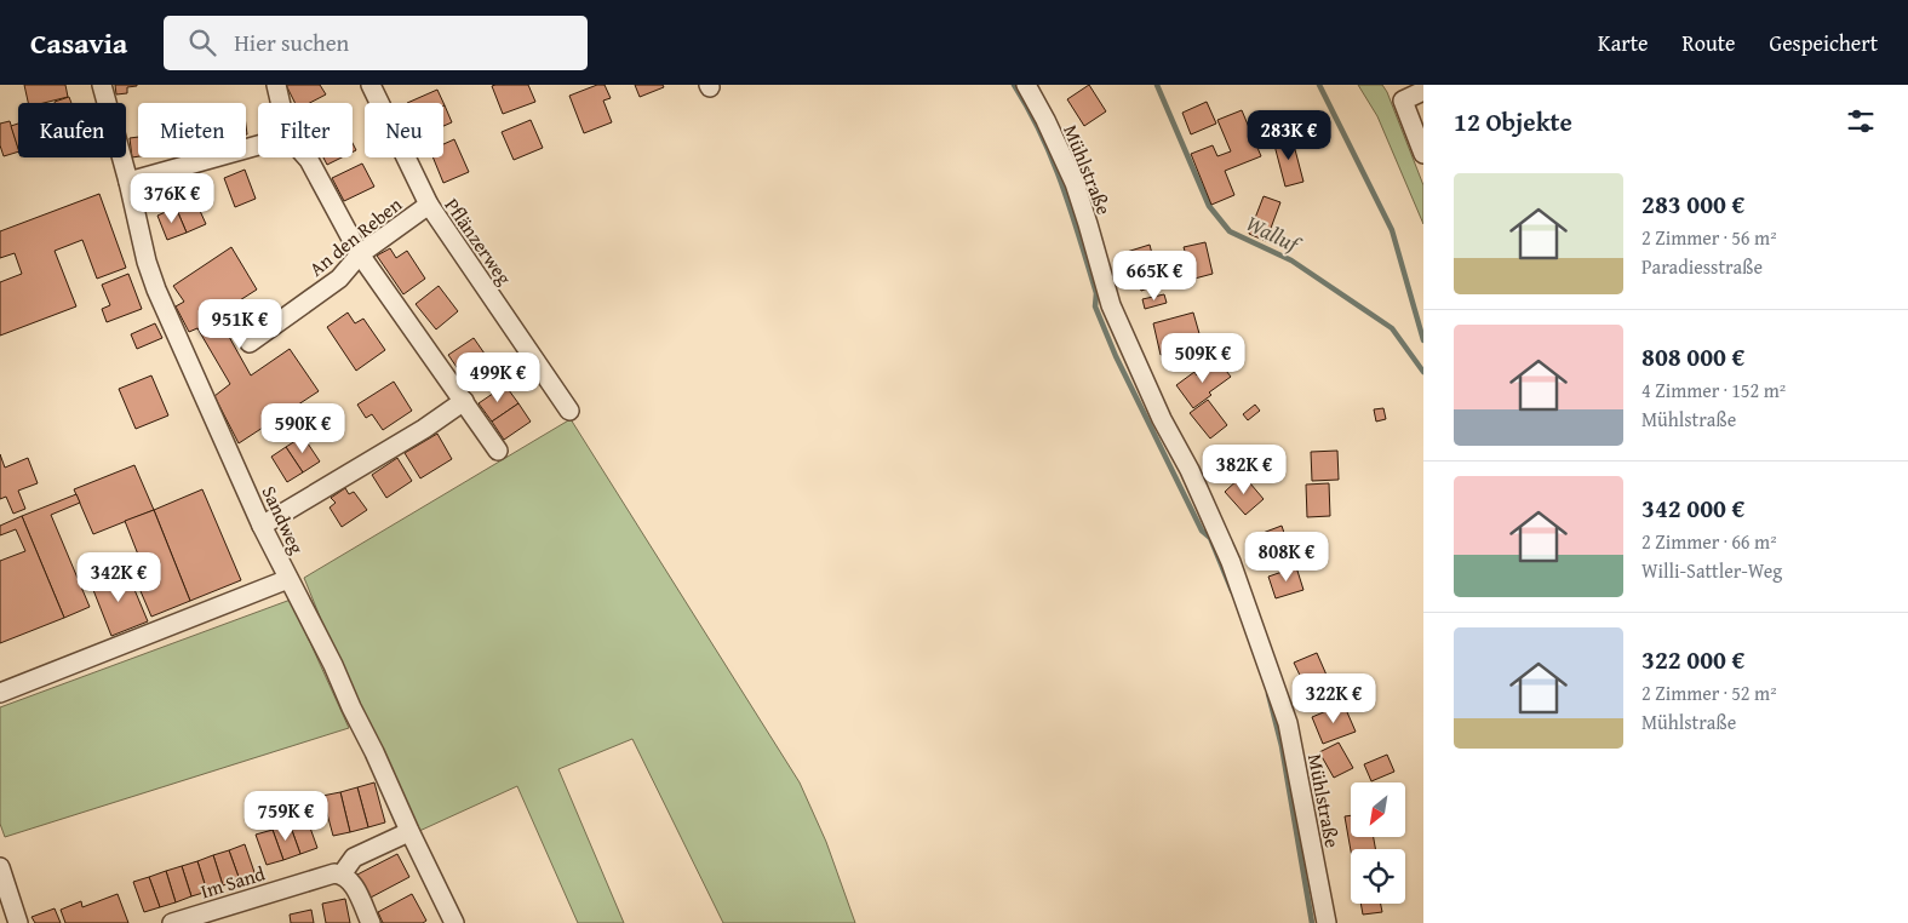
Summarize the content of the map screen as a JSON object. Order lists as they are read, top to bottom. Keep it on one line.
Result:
{"streets":{"street":["Mühlstraße","An den Reben","Pflänzerweg","Sandweg","Im Sand"]},"crossings":[["An den Reben","Pflänzerweg"]],"water":["Walluf"],"north":"bottom left","page":{"header":"Casavia","search":"Hier suchen","nav":["Karte","Route","Gespeichert"],"heading":"12 Objekte","chip":["Kaufen","Mieten","Filter","Neu"],"price":["283K €","376K €","665K €","951K €","509K €","499K €","590K €","382K €","808K €","342K €","322K €","759K €"],"list":[{"name":"283 000 €","note":"2 Zimmer · 56 m² · Paradiesstraße"},{"name":"808 000 €","note":"4 Zimmer · 152 m² · Mühlstraße"},{"name":"342 000 €","note":"2 Zimmer · 66 m² · Willi-Sattler-Weg"},{"name":"322 000 €","note":"2 Zimmer · 52 m² · Mühlstraße"}]}}
